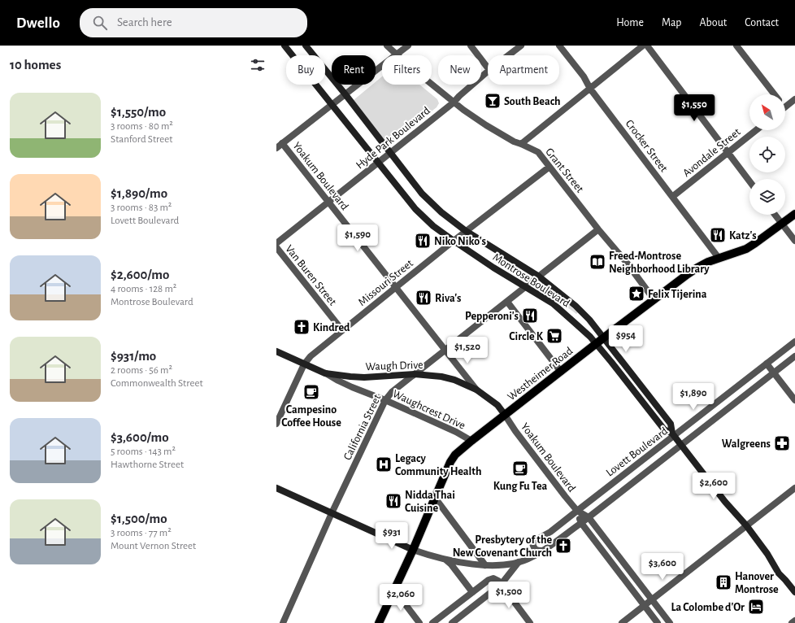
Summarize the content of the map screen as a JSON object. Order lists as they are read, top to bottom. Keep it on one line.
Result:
{"streets":{"main road":["Montrose Boulevard","Waugh Drive","Westheimer Road"],"street":["Hyde Park Boulevard","Crocker Street","Avondale Street","Grant Street","Yoakum Boulevard","Van Buren Street","Missouri Street","Waughcrest Drive","California Street","Lovett Boulevard"]},"crossings":[["Hyde Park Boulevard","Grant Street"],["Hyde Park Boulevard","Yoakum Boulevard"],["Hyde Park Boulevard","Montrose Boulevard"],["Crocker Street","Avondale Street"],["Crocker Street","Westheimer Road"],["Grant Street","Missouri Street"],["Grant Street","Westheimer Road"],["Grant Street","California Street"],["Yoakum Boulevard","Missouri Street"],["Yoakum Boulevard","Waugh Drive"],["Yoakum Boulevard","Westheimer Road"],["Yoakum Boulevard","California Street"],["Yoakum Boulevard","Lovett Boulevard"],["Van Buren Street","Missouri Street"],["Montrose Boulevard","Missouri Street"],["Montrose Boulevard","Westheimer Road"],["Montrose Boulevard","California Street"],["Montrose Boulevard","Lovett Boulevard"],["Missouri Street","Waugh Drive"],["Waugh Drive","Westheimer Road"],["Waugh Drive","Waughcrest Drive"],["Waugh Drive","California Street"],["Westheimer Road","Waughcrest Drive"],["Westheimer Road","Lovett Boulevard"],["Waughcrest Drive","California Street"]],"places":{"bar":["South Beach"],"restaurant":["Katz's","Niko Niko's","Riva's","Pepperoni's","Nidda Thai Cuisine"],"library":["Freed-Montrose Neighborhood Library"],"place":["Felix Tijerina"],"church":["Kindred","Presbytery of the New Covenant Church"],"supermarket":["Circle K"],"cafe":["Campesino Coffee House","Kung Fu Tea"],"pharmacy":["Walgreens"],"hospital":["Legacy Community Health"],"building":["Hanover Montrose"],"hotel":["La Colombe d'Or"]},"north":"top left","page":{"header":"Dwello","search":"Search here","nav":["Home","Map","About","Contact"],"heading":"10 homes","chip":["Buy","Rent","Filters","New","Apartment"],"list":[{"name":"$1,550/mo","note":"3 rooms · 80 m² · Stanford Street"},{"name":"$1,890/mo","note":"3 rooms · 83 m² · Lovett Boulevard"},{"name":"$2,600/mo","note":"4 rooms · 128 m² · Montrose Boulevard"},{"name":"$931/mo","note":"2 rooms · 56 m² · Commonwealth Street"},{"name":"$3,600/mo","note":"5 rooms · 143 m² · Hawthorne Street"},{"name":"$1,500/mo","note":"3 rooms · 77 m² · Mount Vernon Street"}],"price":["$1,550","$1,590","$954","$1,520","$1,890","$2,600","$931","$3,600","$1,500","$2,060"]}}
